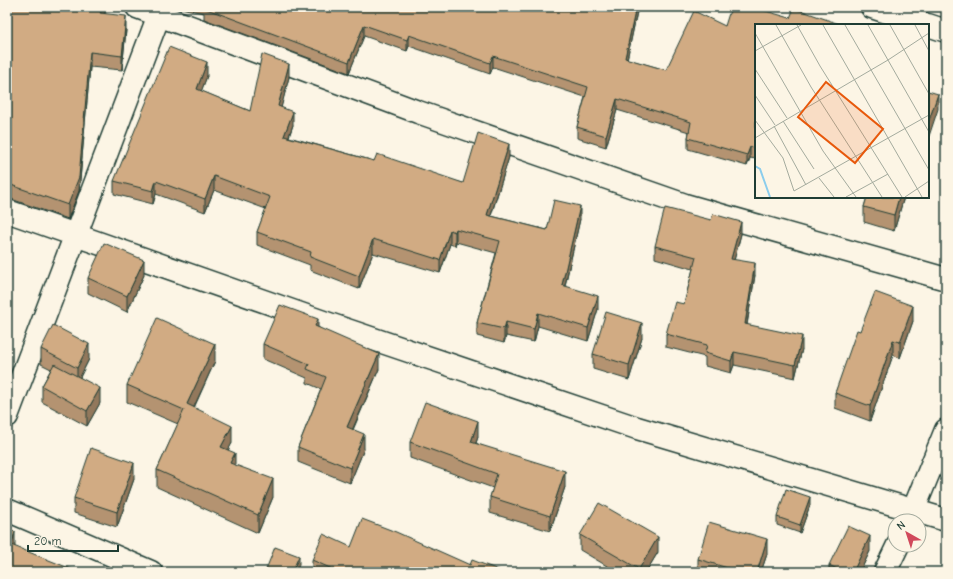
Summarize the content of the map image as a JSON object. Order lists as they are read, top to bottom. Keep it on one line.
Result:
{"scale_bar":"20 m","north":"top left"}
